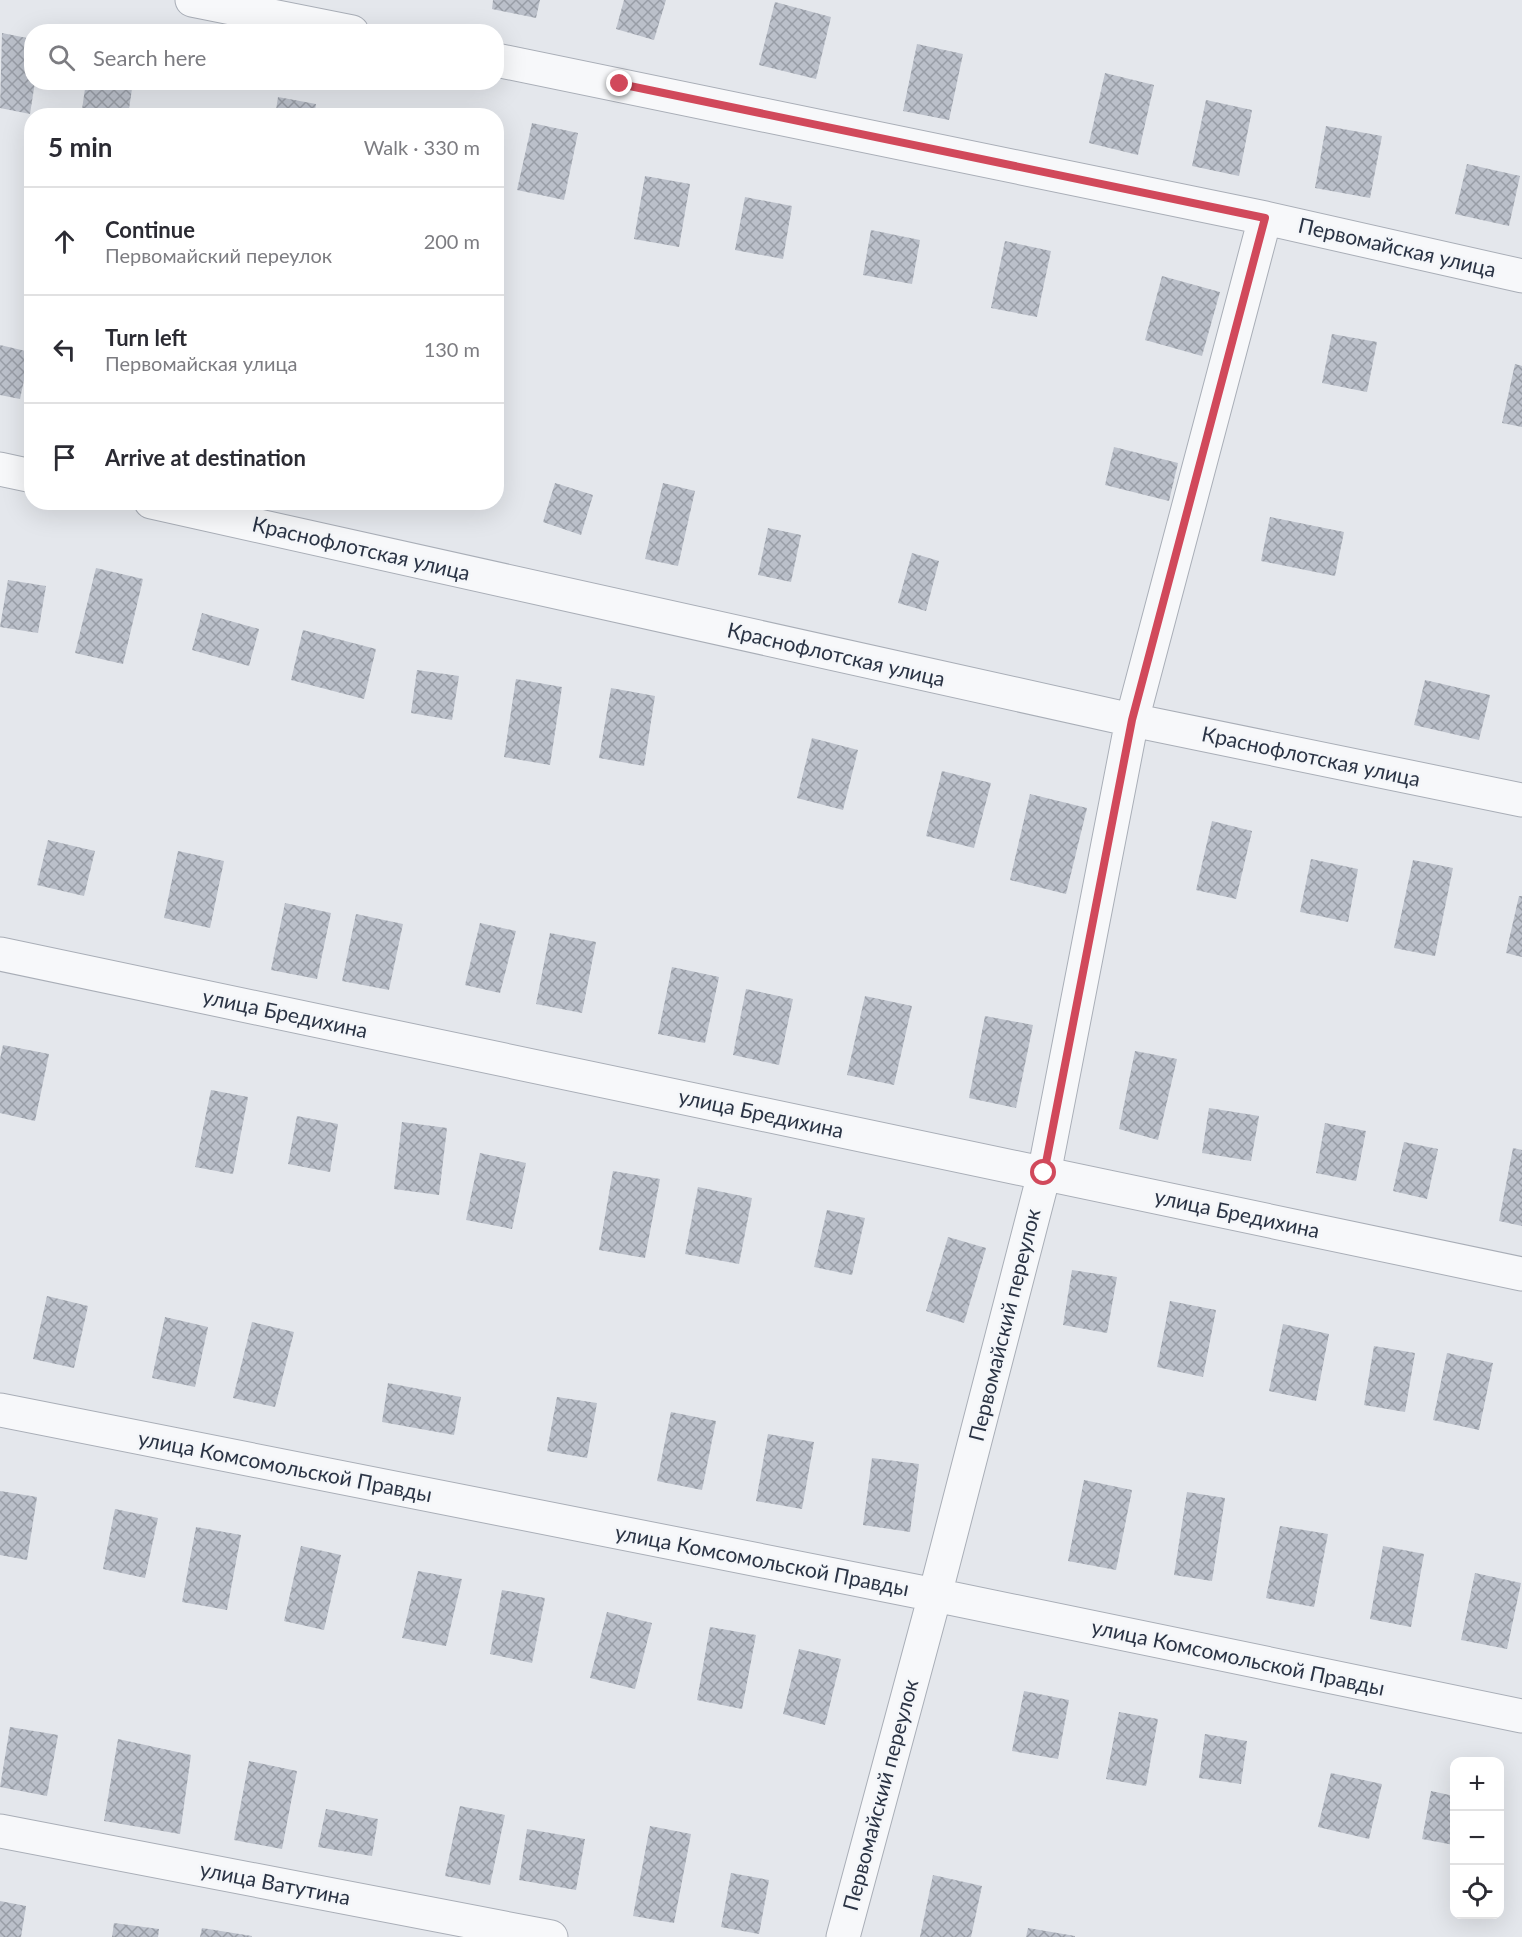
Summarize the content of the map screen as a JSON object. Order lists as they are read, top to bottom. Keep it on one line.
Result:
{"streets":{"street":["Первомайская улица","Краснофлотская улица","улица Бредихина","Первомайский переулок","улица Комсомольской Правды","улица Ватутина"]},"crossings":[["Первомайская улица","Первомайский переулок"],["Краснофлотская улица","Первомайский переулок"],["улица Бредихина","Первомайский переулок"],["Первомайский переулок","улица Комсомольской Правды"]],"page":{"search":"Search here","heading":["5 min","Walk · 330 m"],"list":[["Continue","Первомайский переулок","200 m"],["Turn left","Первомайская улица","130 m"],"Arrive at destination"],"map_buttons":["+","−"]}}
